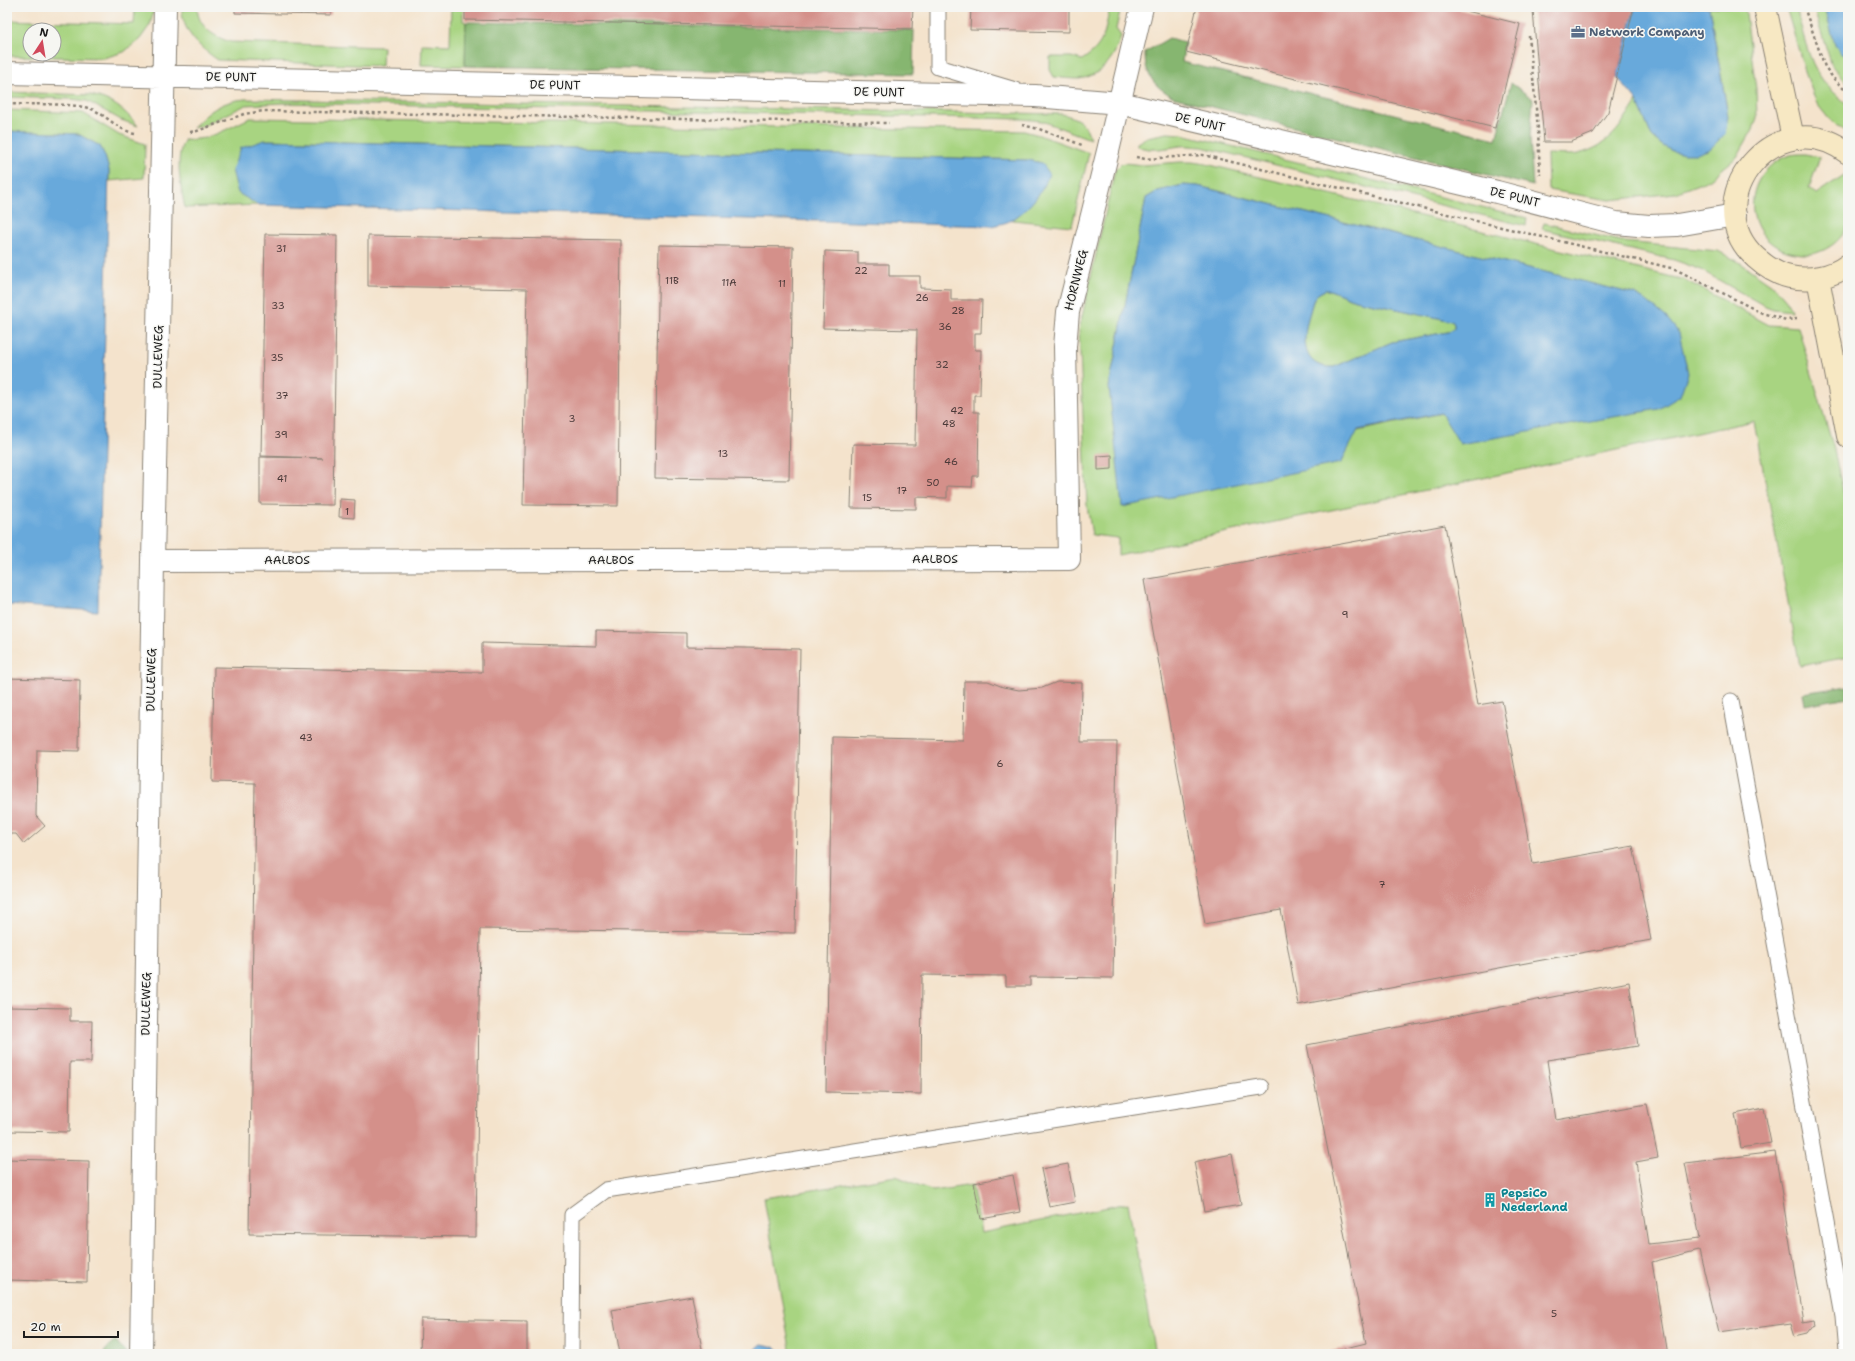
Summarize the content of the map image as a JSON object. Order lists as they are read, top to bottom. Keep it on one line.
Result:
{"streets":{"street":["DE PUNT","HORNWEG","DULLEWEG","AALBOS"]},"crossings":[["DE PUNT","HORNWEG"],["DE PUNT","DULLEWEG"],["HORNWEG","AALBOS"],["DULLEWEG","AALBOS"]],"places":{"office":["Network Company"],"building":["PepsiCo Nederland"]},"house_numbers":["31","22","11B","11A","11","26","33","28","36","35","32","37","42","3","48","39","13","46","41","50","17","15","1","9","43","6","7","5"],"scale_bar":"20 m","north":"top"}
